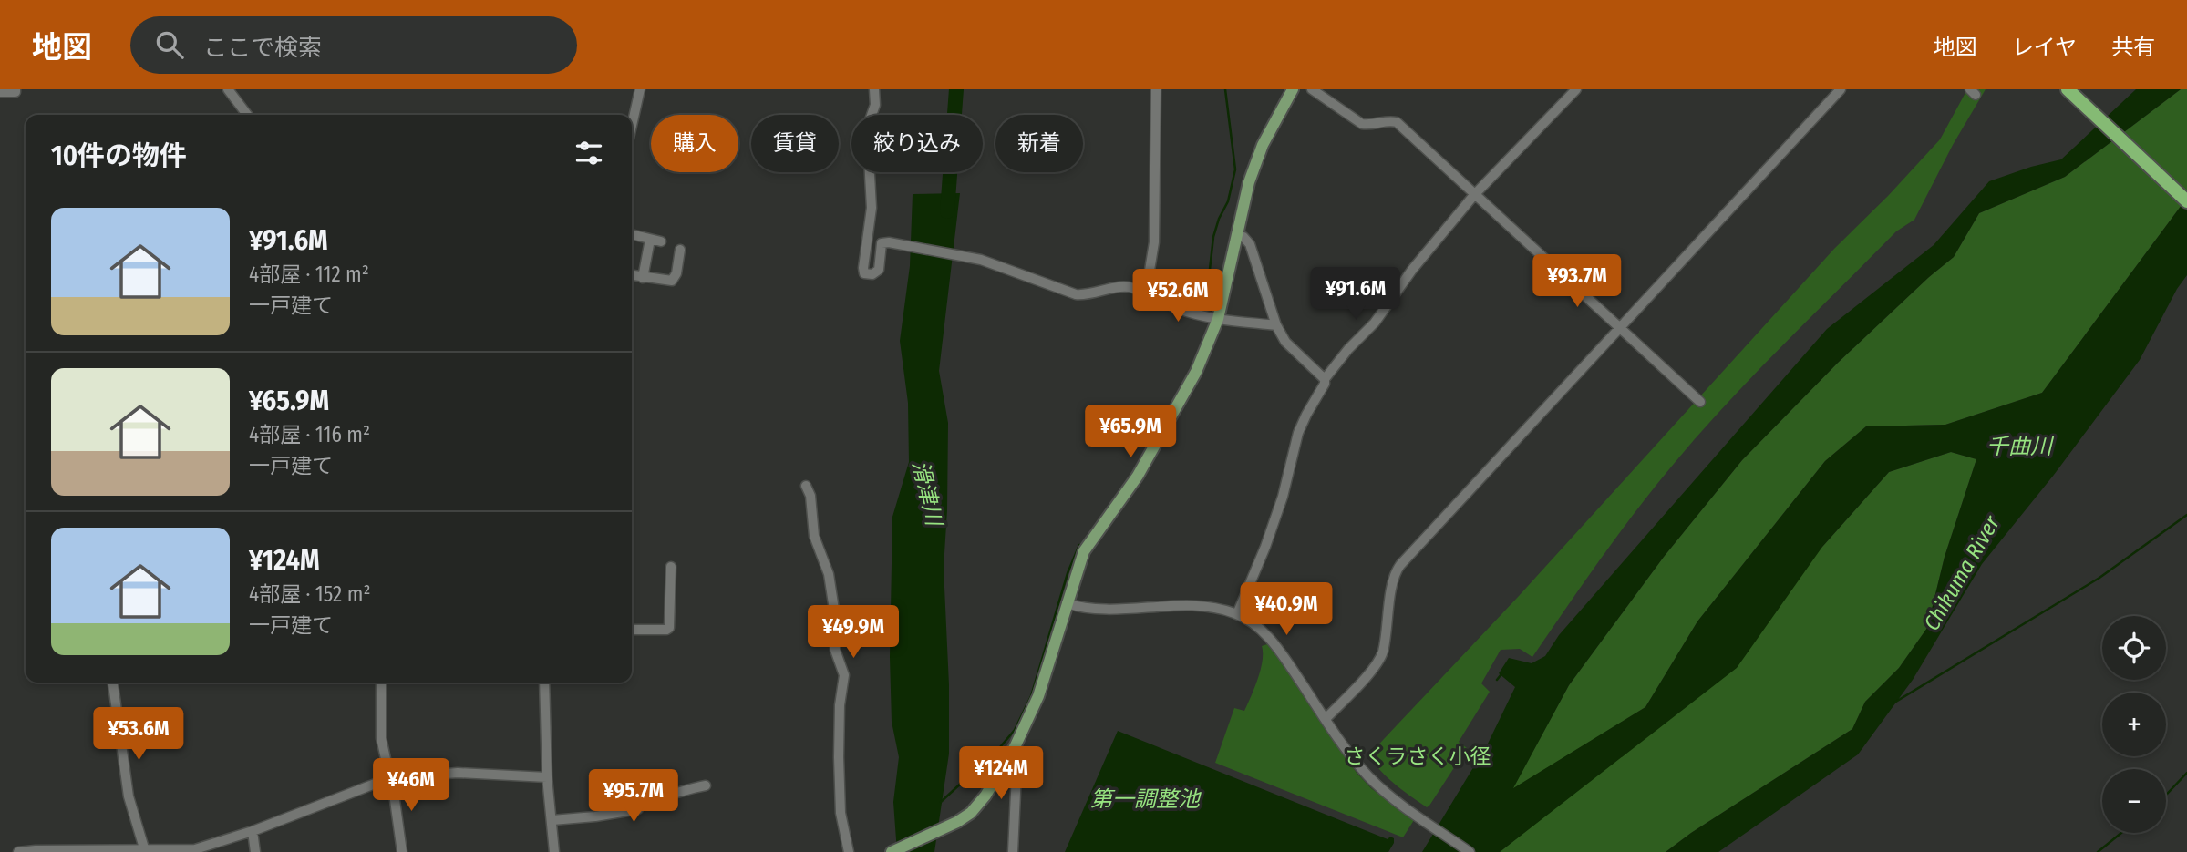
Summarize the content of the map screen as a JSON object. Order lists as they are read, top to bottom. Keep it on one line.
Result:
{"water":["千曲川","滑津川","Chikuma River","第一調整池"],"parks":["さくラさく小径"],"page":{"header":"地図","search":"ここで検索","nav":["地図","レイヤ","共有"],"chip":["購入","賃貸","絞り込み","新着"],"heading":"10件の物件","list":[{"name":"¥91.6M","note":"4部屋 · 112 m² · 一戸建て"},{"name":"¥65.9M","note":"4部屋 · 116 m² · 一戸建て"},{"name":"¥124M","note":"4部屋 · 152 m² · 一戸建て"}],"price":["¥93.7M","¥91.6M","¥52.6M","¥65.9M","¥40.9M","¥49.9M","¥53.6M","¥124M","¥46M","¥95.7M"],"map_buttons":["+","−"]}}
